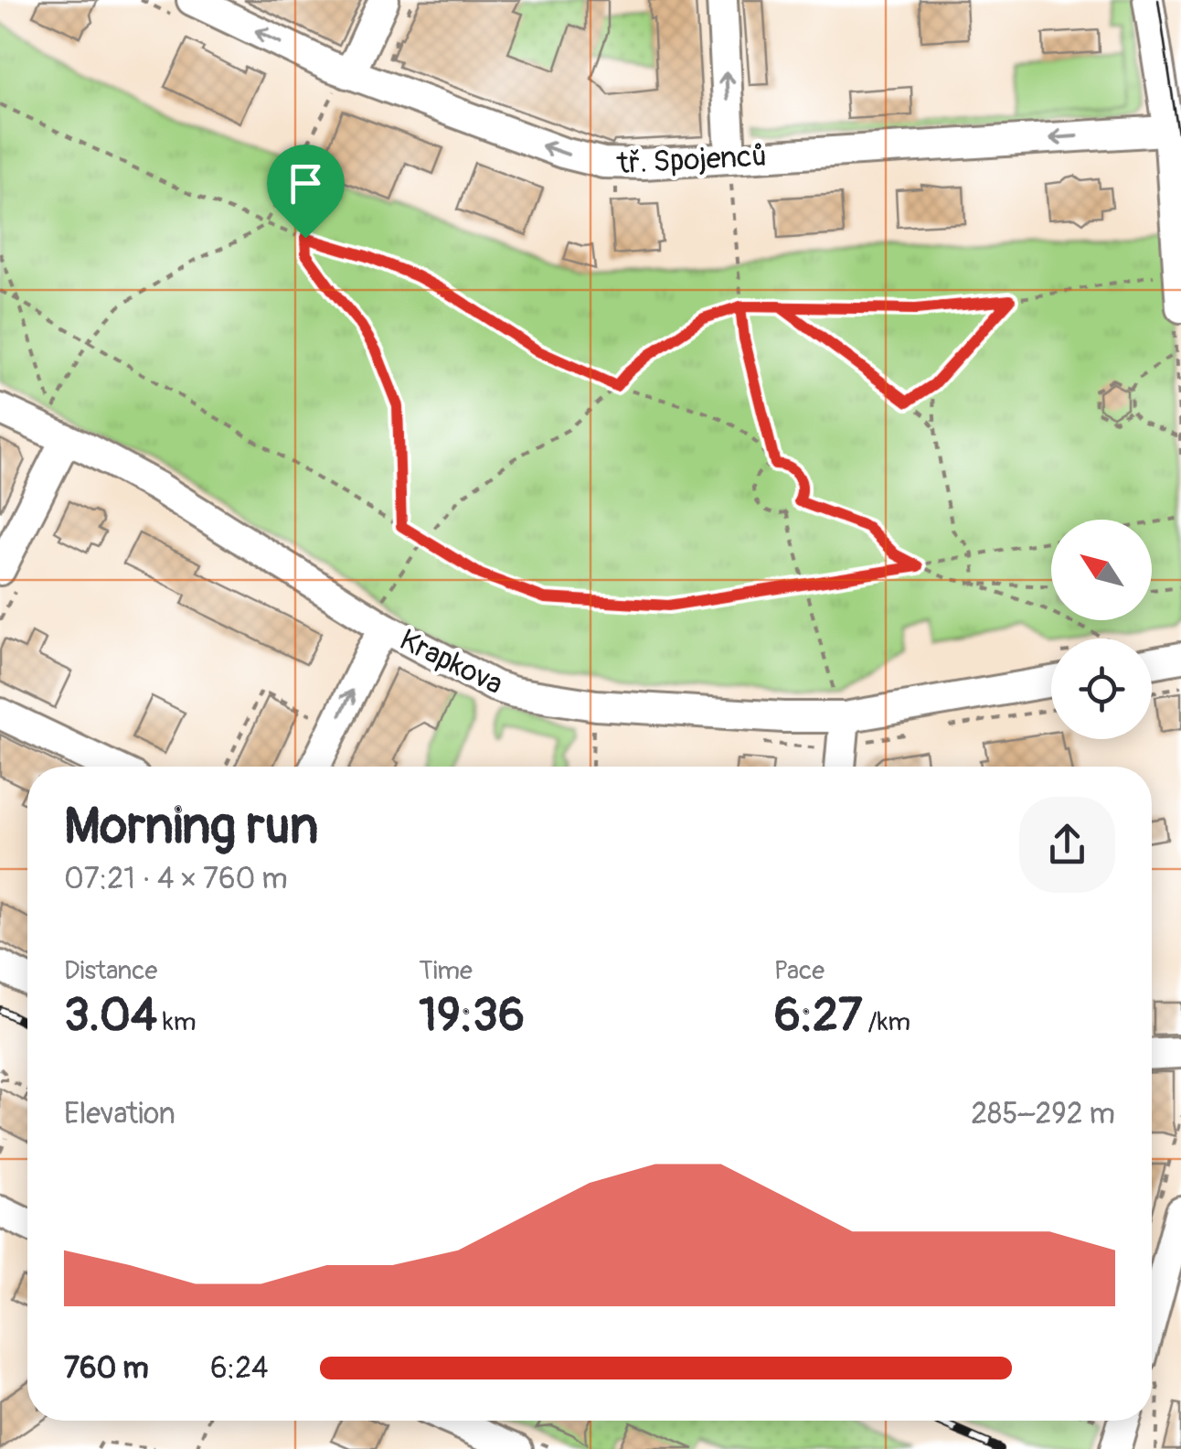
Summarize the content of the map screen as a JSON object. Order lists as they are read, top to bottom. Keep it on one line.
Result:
{"streets":{"street":["tř. Spojenců","Krapkova"]},"one_way":["tř. Spojenců"],"north":"top left","page":{"heading":["Morning run","07:21 · 4 × 760 m"],"stats":[["Distance","3.04 km"],["Time","19:36"],["Pace","6:27 /km"]],"chart":["Elevation","285–292 m"],"list":[{"name":"760 m","note":"6:24"}]}}
